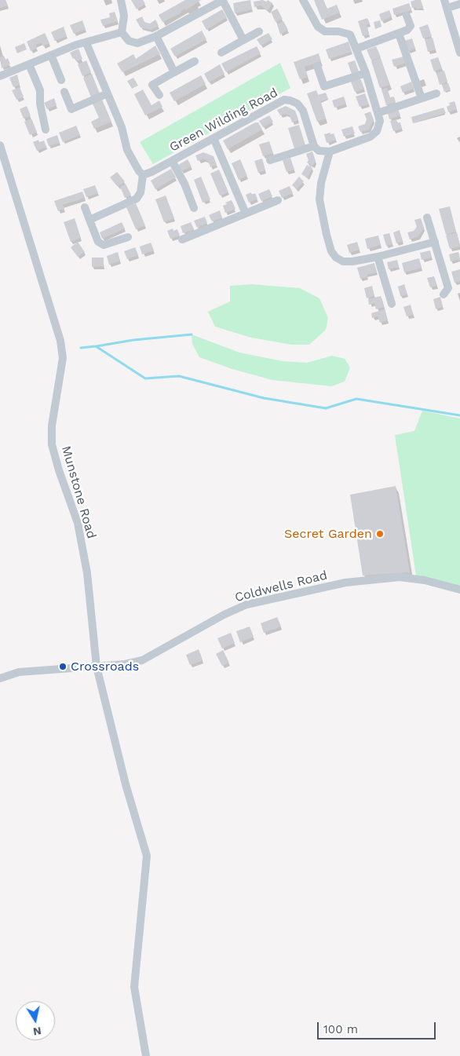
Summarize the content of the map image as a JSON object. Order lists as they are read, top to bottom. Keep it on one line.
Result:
{"streets":{"street":["Green Wilding Road","Munstone Road","Coldwells Road"]},"crossings":[["Munstone Road","Coldwells Road"]],"places":["Secret Garden","Crossroads"],"scale_bar":"100 m","north":"bottom"}
